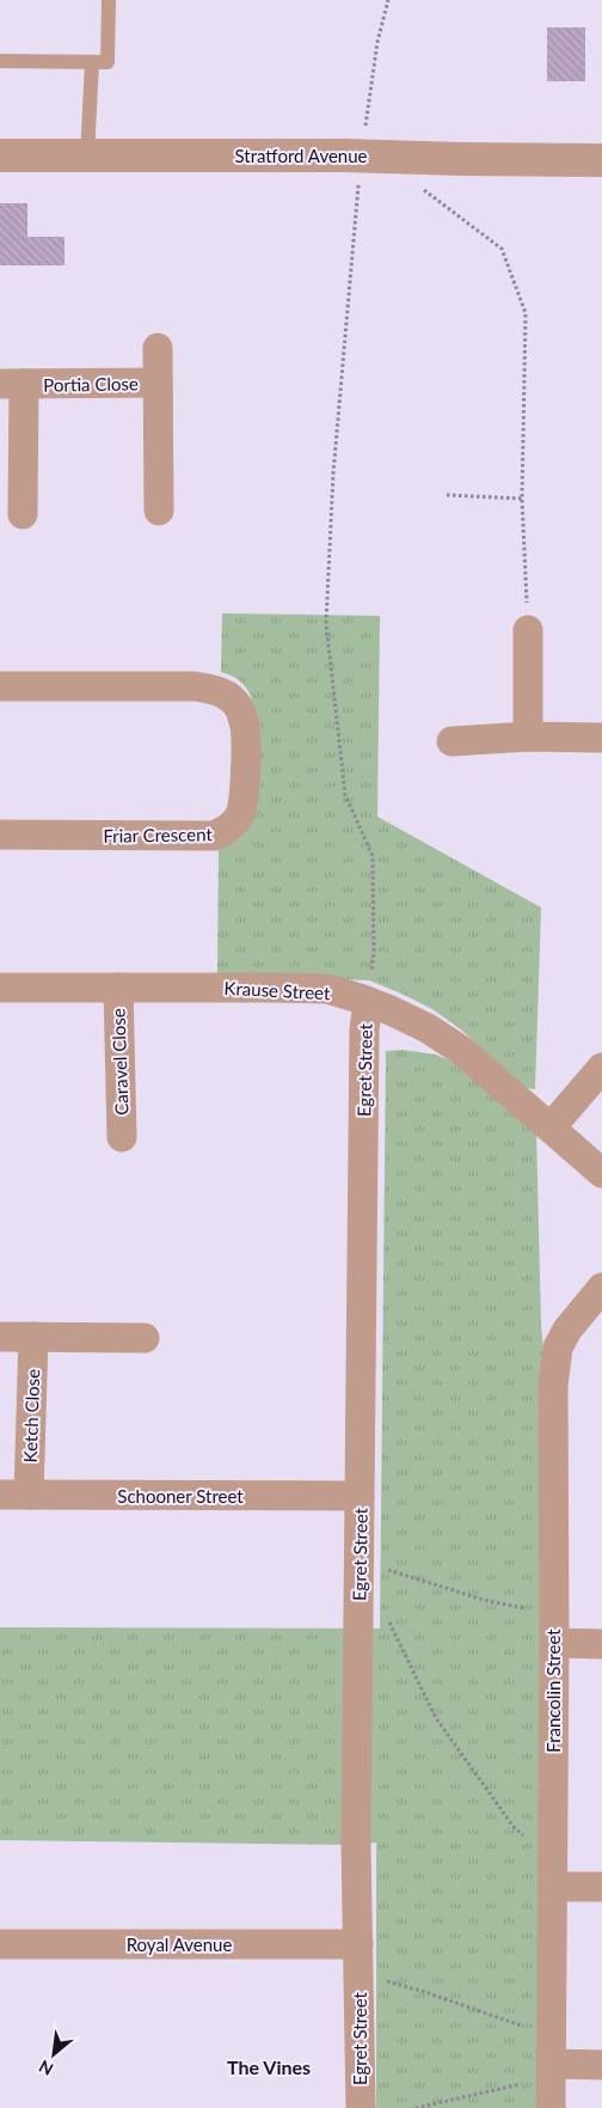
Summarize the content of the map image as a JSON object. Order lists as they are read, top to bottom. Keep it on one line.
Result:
{"streets":{"street":["Stratford Avenue","Portia Close","Friar Crescent","Krause Street","Caravel Close","Egret Street","Ketch Close","Schooner Street","Francolin Street","Royal Avenue"]},"crossings":[["Krause Street","Caravel Close"],["Krause Street","Egret Street"],["Egret Street","Schooner Street"],["Egret Street","Royal Avenue"],["Ketch Close","Schooner Street"]],"districts":["The Vines"],"north":"bottom left"}
